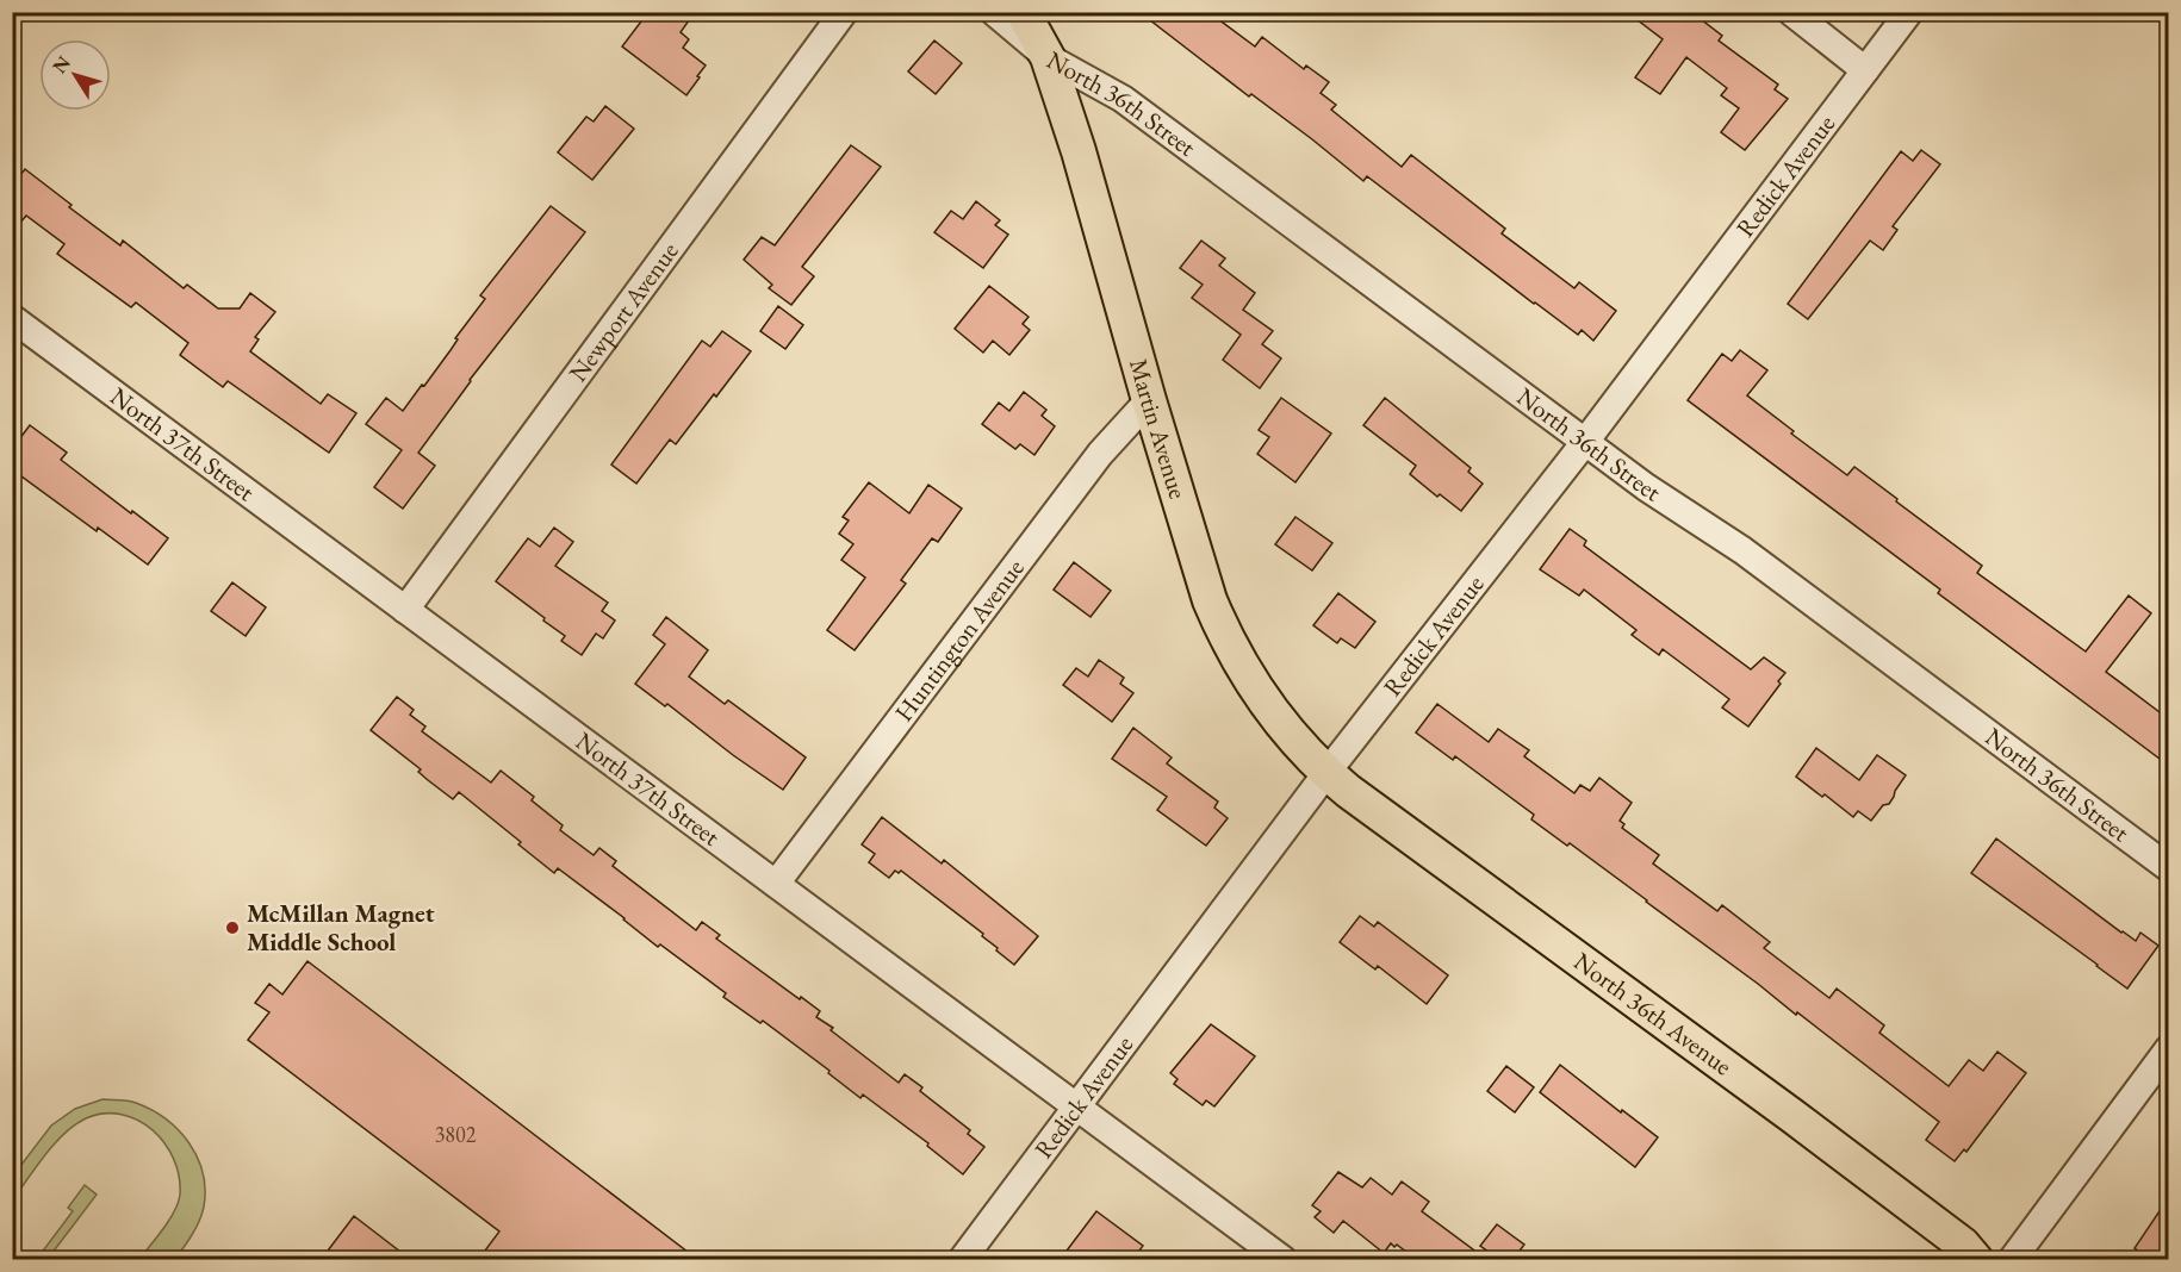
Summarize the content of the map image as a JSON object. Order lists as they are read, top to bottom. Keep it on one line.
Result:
{"streets":{"main road":["North 36th Street","Martin Avenue","North 36th Avenue"],"street":["Redick Avenue","Newport Avenue","North 37th Street","Huntington Avenue"]},"crossings":[["North 36th Street","Redick Avenue"],["North 36th Street","Martin Avenue"],["Redick Avenue","Martin Avenue"],["Redick Avenue","North 37th Street"],["Redick Avenue","North 36th Avenue"],["Newport Avenue","North 37th Street"],["Martin Avenue","Huntington Avenue"],["Martin Avenue","North 36th Avenue"],["North 37th Street","Huntington Avenue"]],"places":["McMillan Magnet Middle School"],"house_numbers":["3802"],"north":"top left"}
